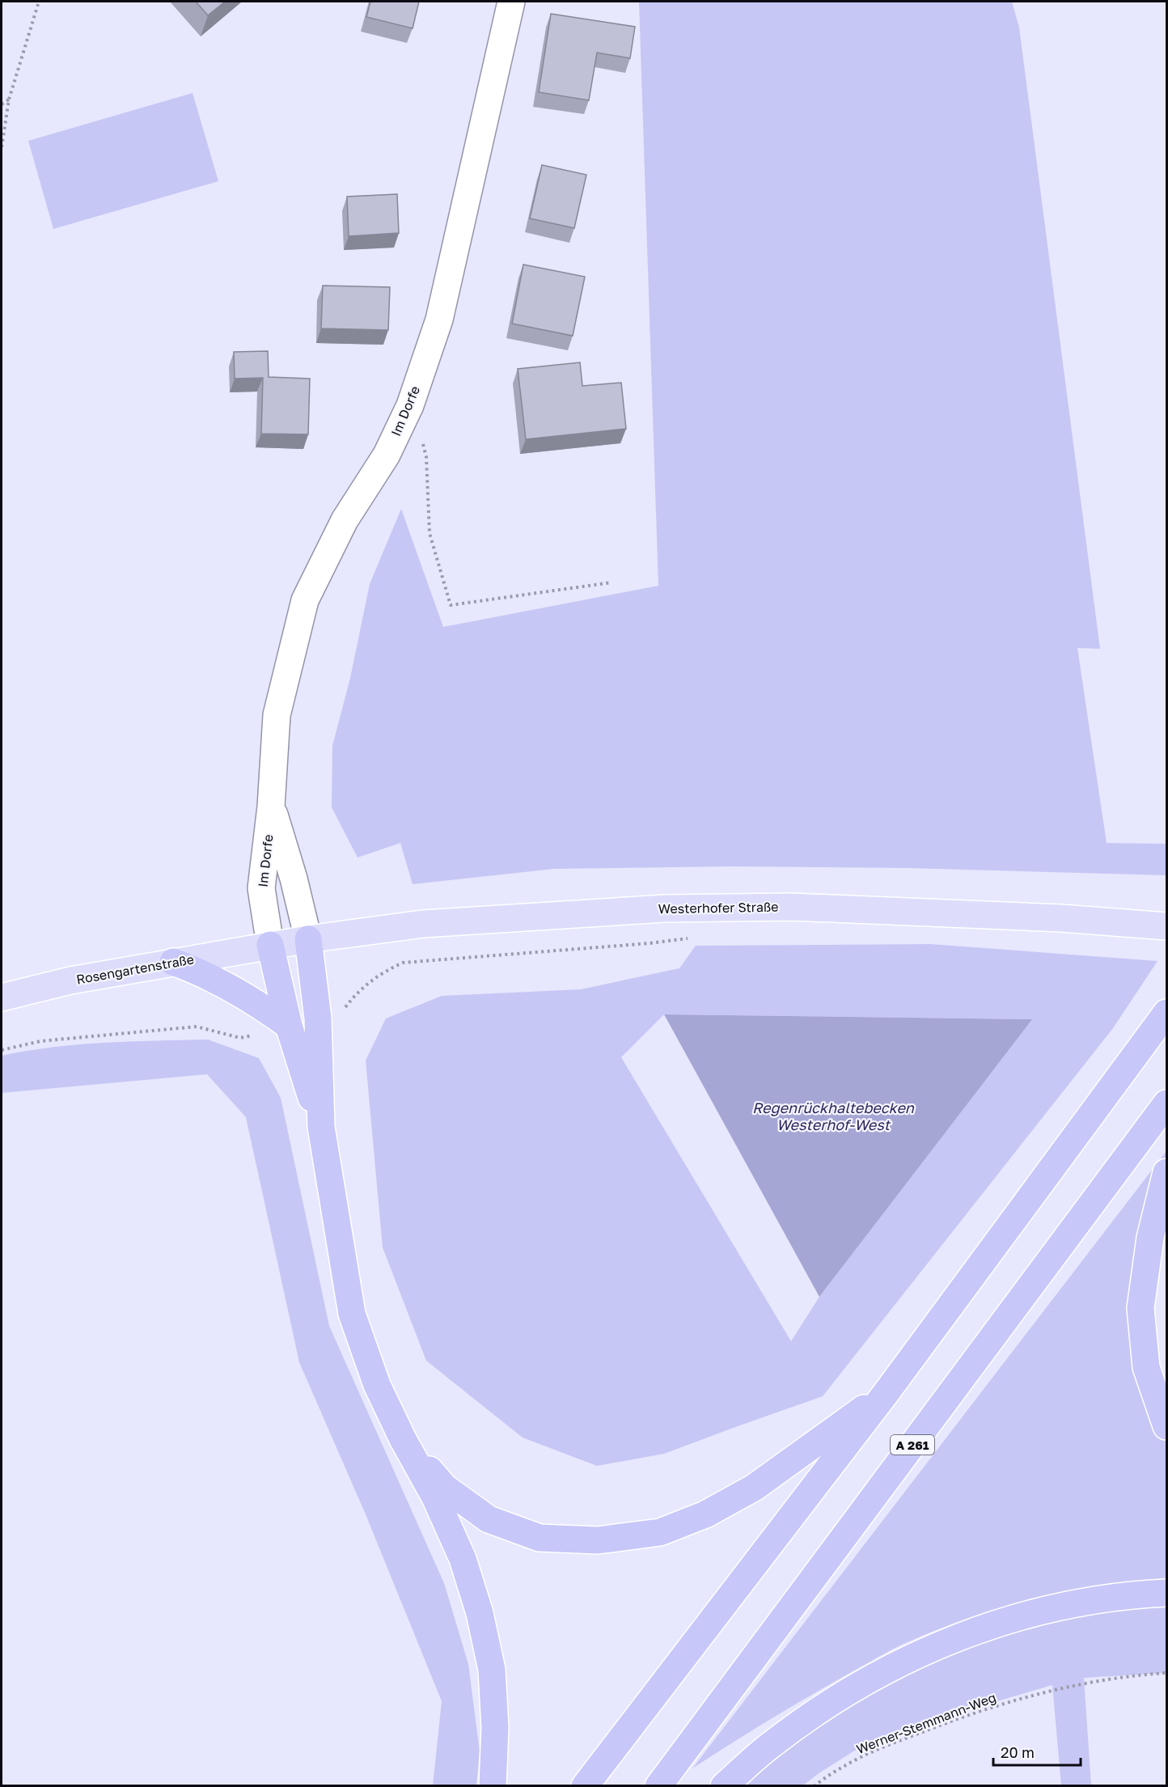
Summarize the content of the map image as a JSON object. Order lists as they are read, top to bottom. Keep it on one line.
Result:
{"streets":{"highway":["A 261"],"main road":["Westerhofer Straße","Rosengartenstraße"],"street":["Im Dorfe"],"path":["Werner-Stemmann-Weg"]},"crossings":[["Im Dorfe","Westerhofer Straße"],["Im Dorfe","Rosengartenstraße"],["Westerhofer Straße","Rosengartenstraße"]],"water":["Regenrückhaltebecken Westerhof-West"],"scale_bar":"20 m"}
